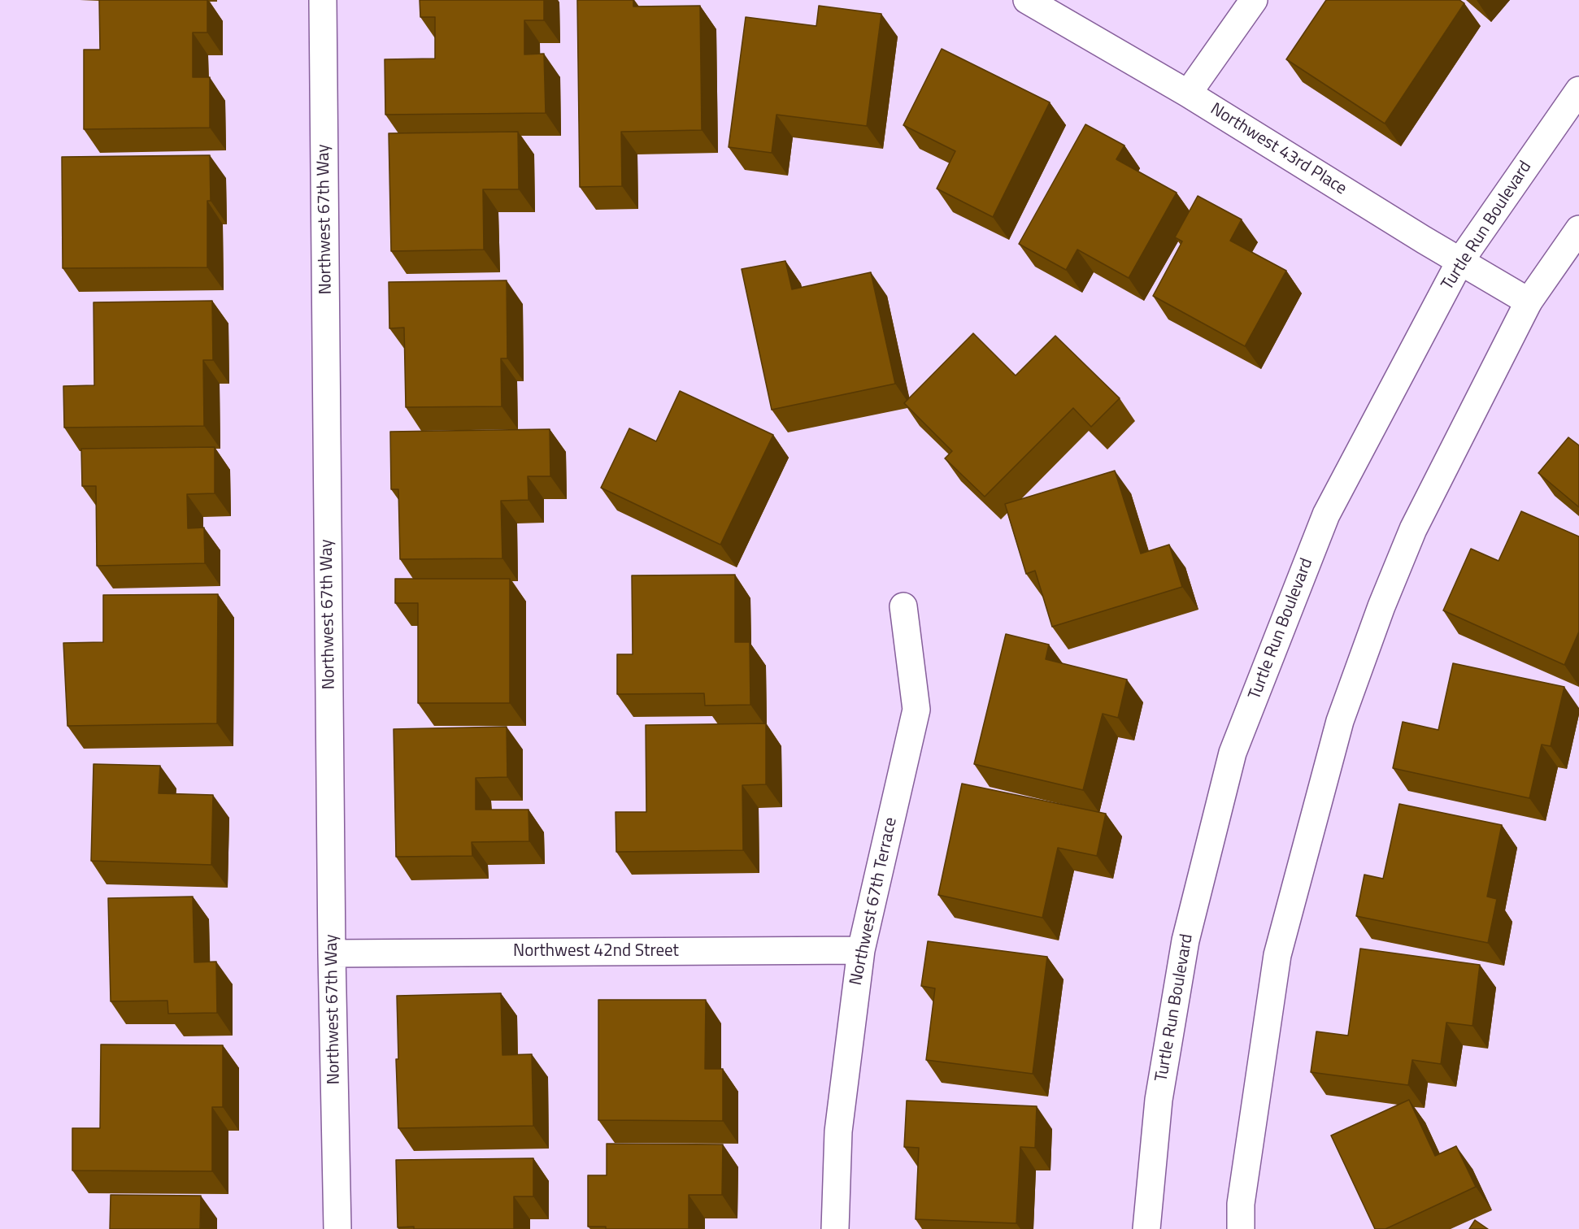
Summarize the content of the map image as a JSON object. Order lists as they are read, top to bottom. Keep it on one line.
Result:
{"streets":{"street":["Northwest 43rd Place","Northwest 67th Way","Turtle Run Boulevard","Northwest 67th Terrace","Northwest 42nd Street"]},"crossings":[["Northwest 43rd Place","Turtle Run Boulevard"],["Northwest 67th Way","Northwest 42nd Street"],["Northwest 67th Terrace","Northwest 42nd Street"]]}
